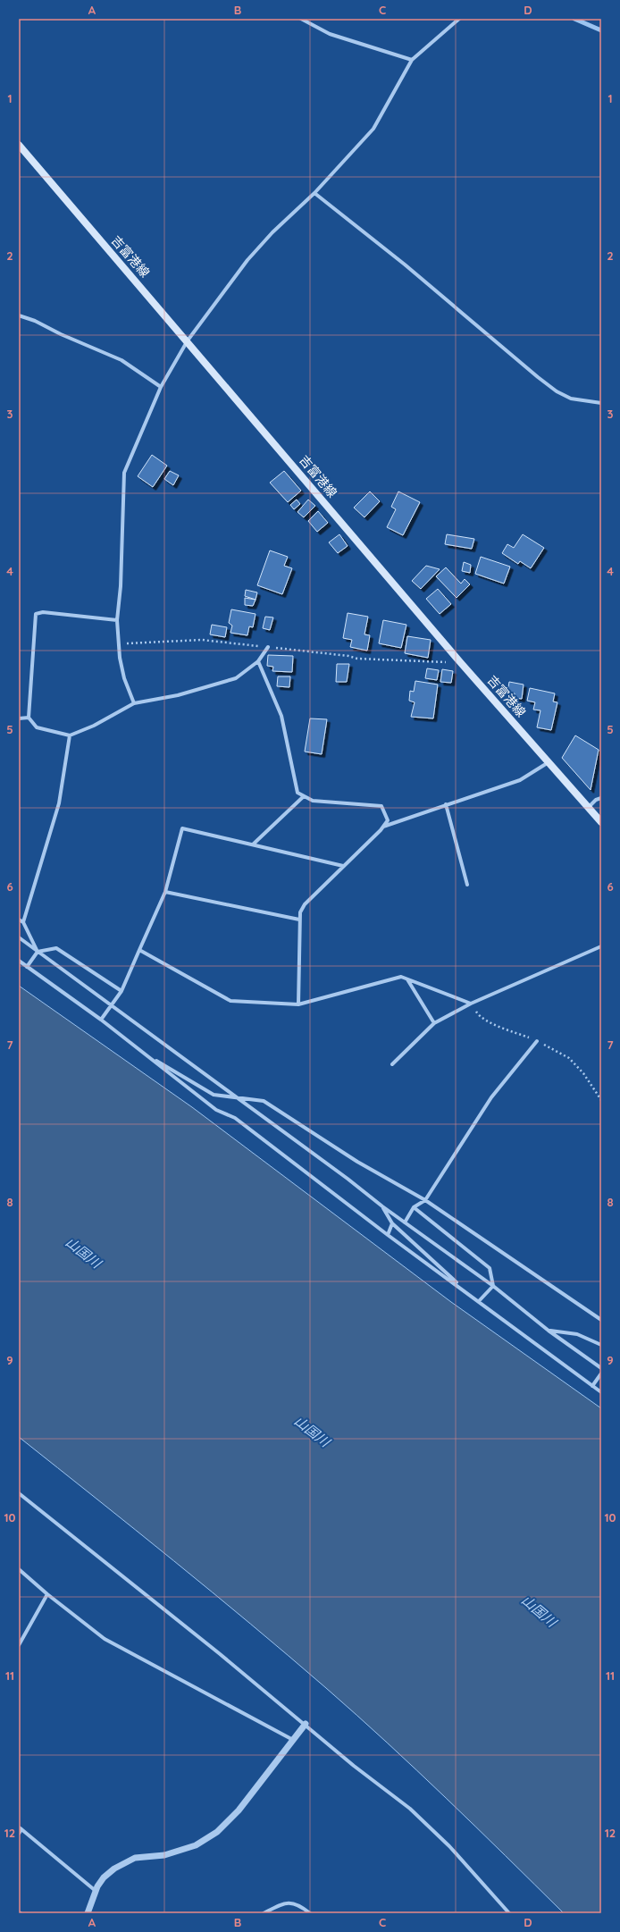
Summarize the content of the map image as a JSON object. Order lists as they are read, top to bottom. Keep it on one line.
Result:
{"streets":{"main road":["吉富港線"]},"water":["山国川"],"grid":{"columns":["A","B","C","D"],"rows":["1","2","3","4","5","6","7","8","9","10","11","12"]}}
